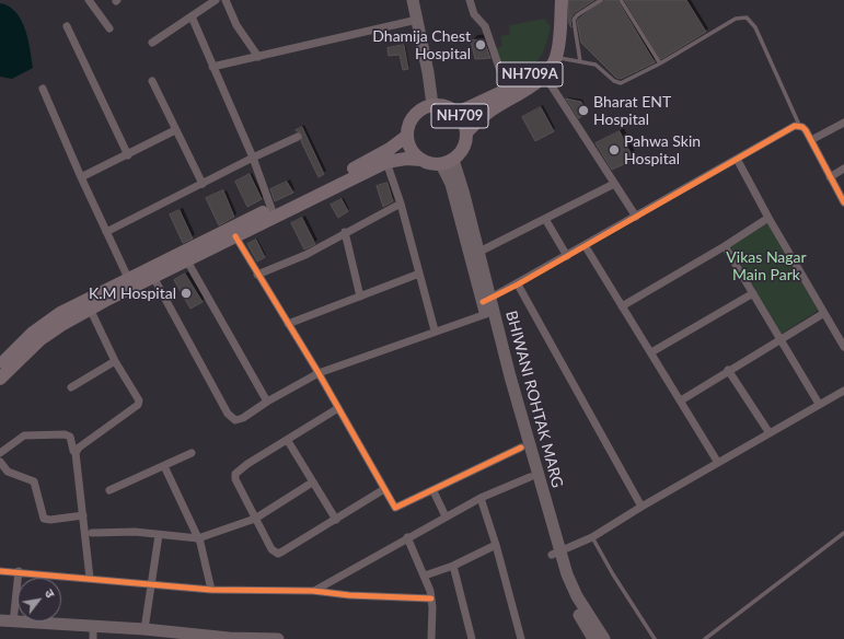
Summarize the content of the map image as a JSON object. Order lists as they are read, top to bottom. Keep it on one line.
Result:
{"streets":{"main road":["NH709A","NH709","BHIWANI ROHTAK MARG"]},"crossings":[["NH709A","NH709"],["NH709A","BHIWANI ROHTAK MARG"],["NH709","BHIWANI ROHTAK MARG"]],"parks":["Vikas Nagar Main Park"],"places":["Dhamija Chest Hospital","Bharat ENT Hospital","Pahwa Skin Hospital","K.M Hospital"],"north":"top right"}
